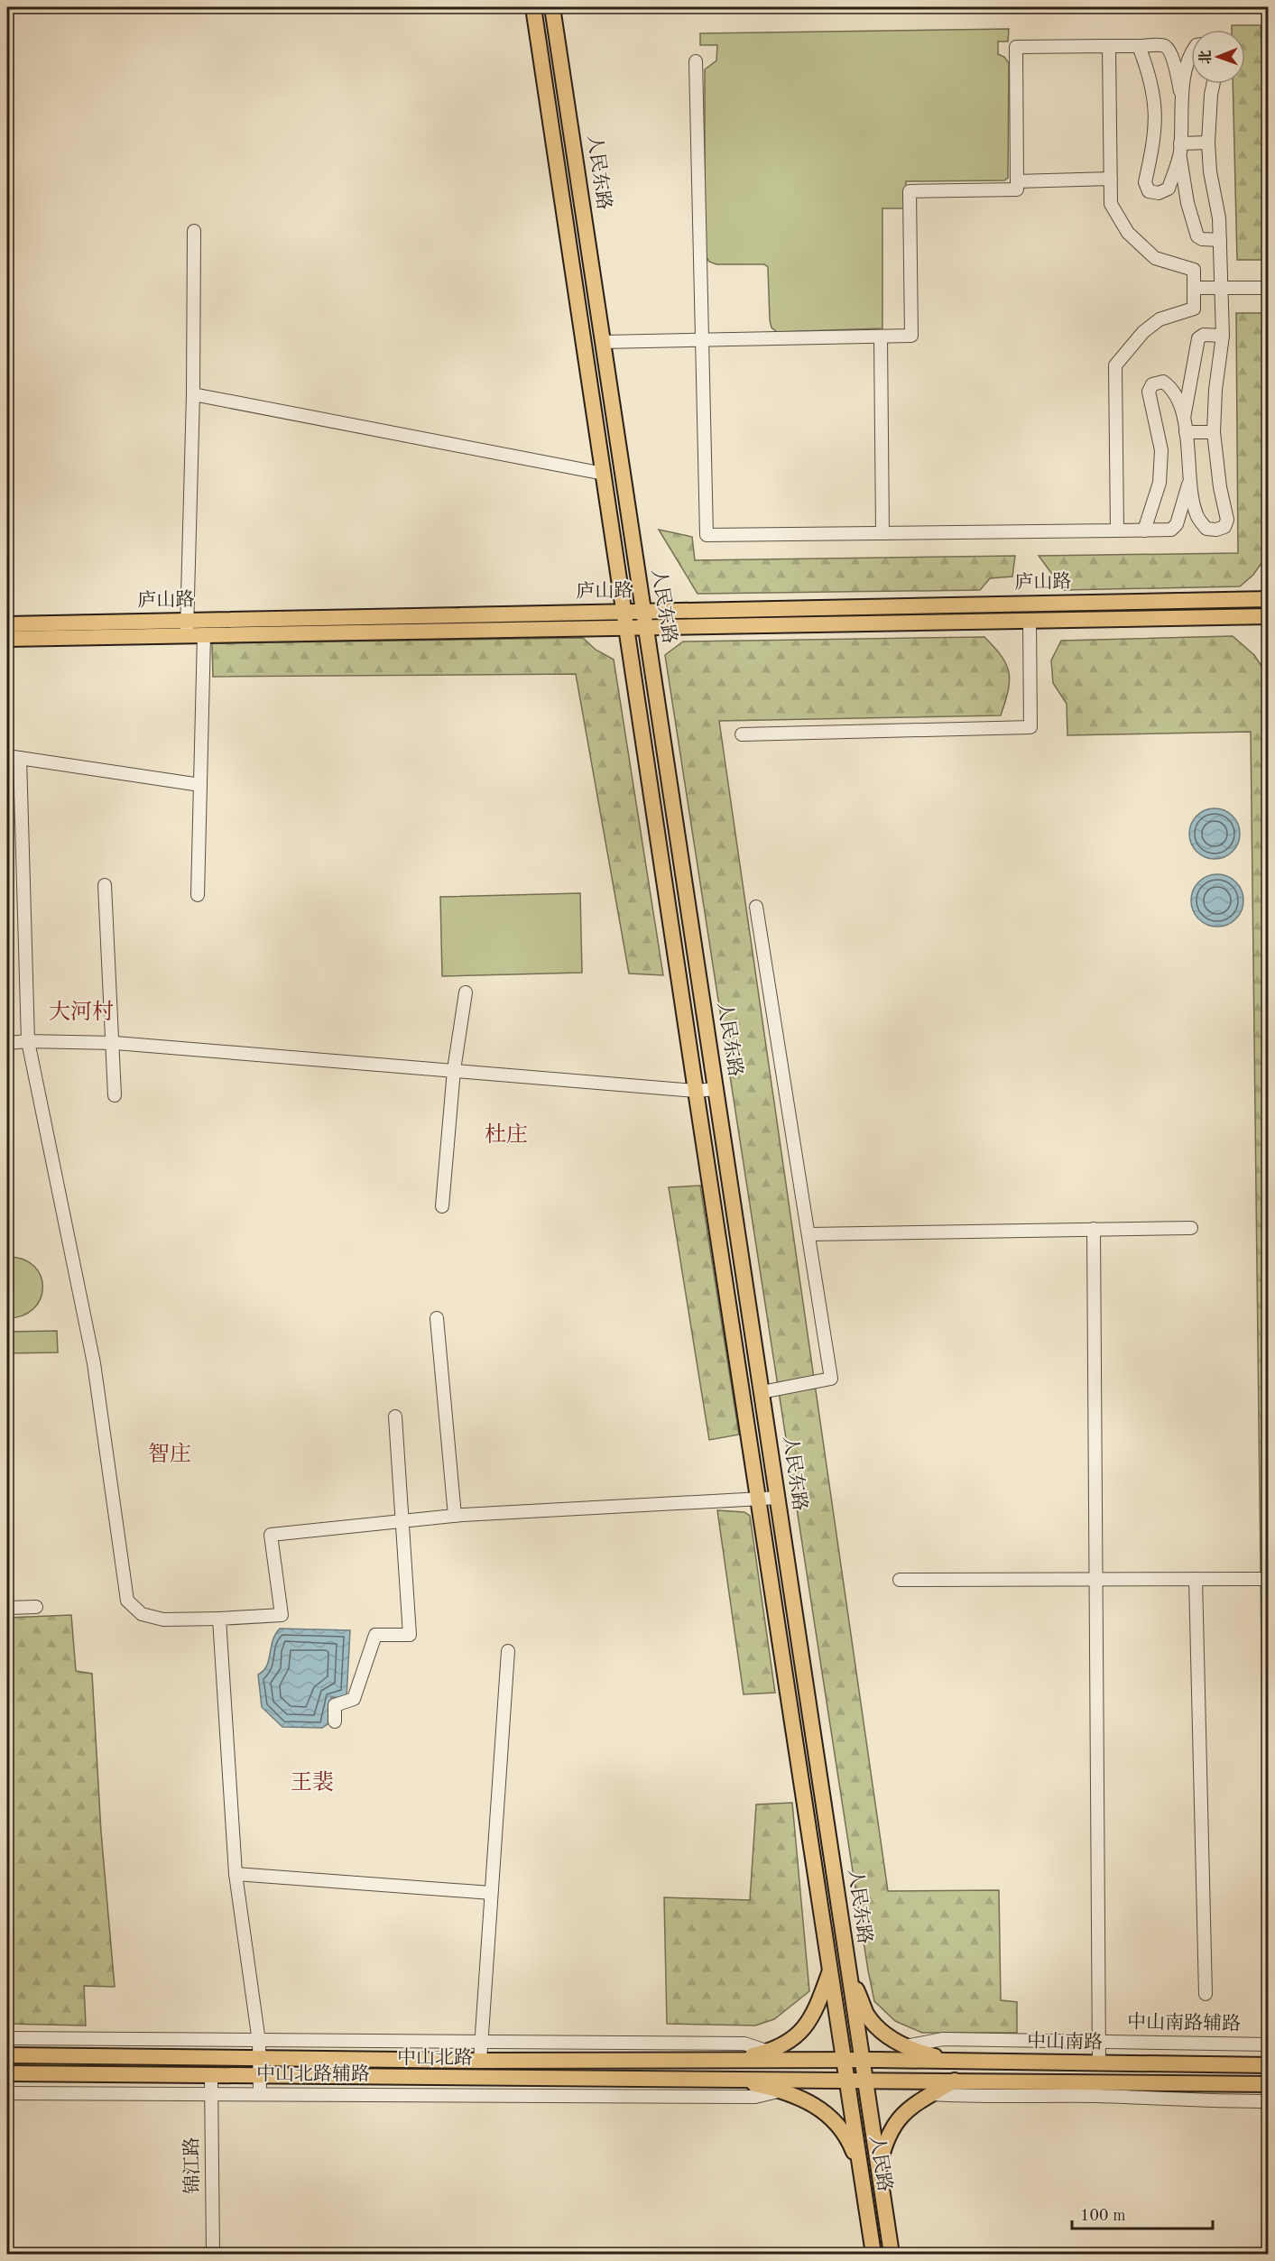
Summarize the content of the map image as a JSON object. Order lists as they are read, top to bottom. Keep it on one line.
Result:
{"streets":{"main road":["人民东路","庐山路","中山南路","中山北路","人民路"],"street":["中山南路辅路","中山北路辅路","锦江路"]},"crossings":[["人民东路","庐山路"],["人民东路","中山南路"],["人民东路","中山北路"],["人民东路","人民路"],["中山南路","中山北路"],["中山南路","人民路"],["中山北路","中山北路辅路"],["中山北路","人民路"],["中山北路","锦江路"],["中山北路辅路","锦江路"]],"districts":["大河村","杜庄","智庄","王裴"],"scale_bar":"100 m","north":"left"}
